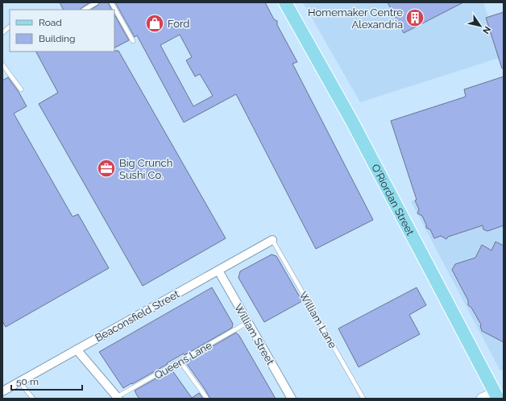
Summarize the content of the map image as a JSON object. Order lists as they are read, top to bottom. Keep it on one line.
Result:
{"streets":{"main road":["O'Riordan Street"],"street":["Beaconsfield Street","William Street"],"lane":["William Lane","Queens Lane"]},"crossings":[["Beaconsfield Street","William Lane"],["Beaconsfield Street","William Street"],["William Street","Queens Lane"]],"places":{"building":["Homemaker Centre Alexandria"],"shop":["Ford"],"office":["Big Crunch Sushi Co."]},"legend":["Road","Building"],"scale_bar":"50 m","north":"bottom right"}
